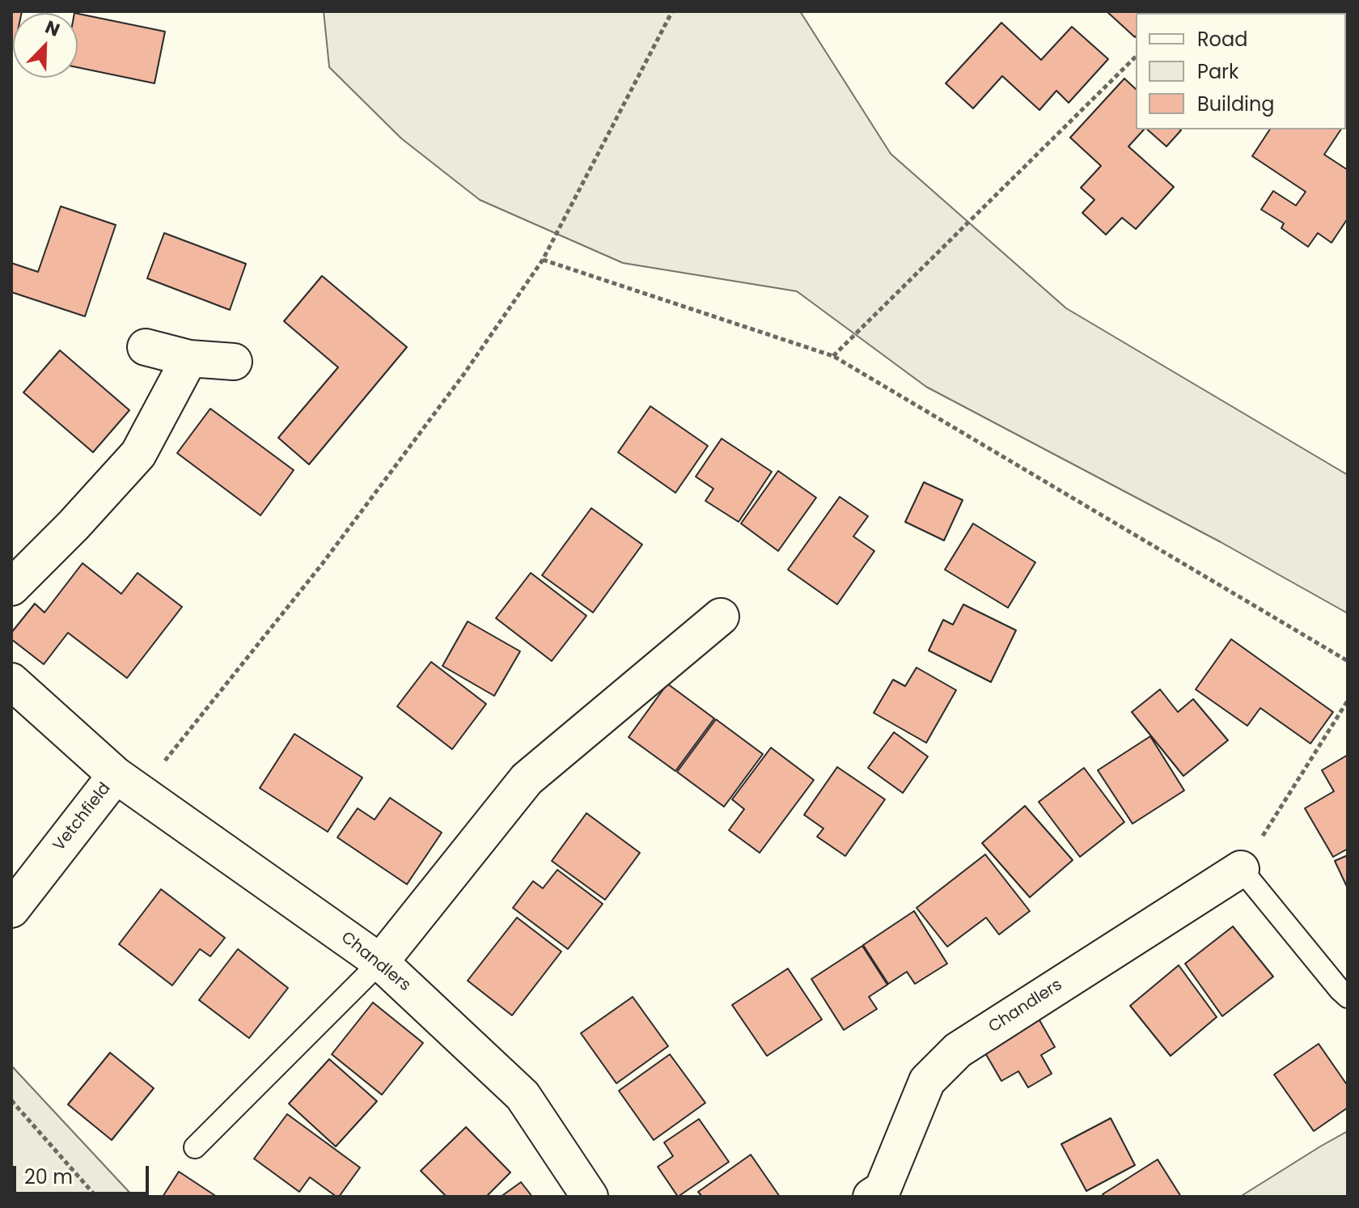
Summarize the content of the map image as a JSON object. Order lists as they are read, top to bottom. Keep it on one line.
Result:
{"streets":{"street":["Vetchfield","Chandlers"]},"crossings":[["Vetchfield","Chandlers"]],"legend":["Road","Park","Building"],"scale_bar":"20 m","north":"top right"}
